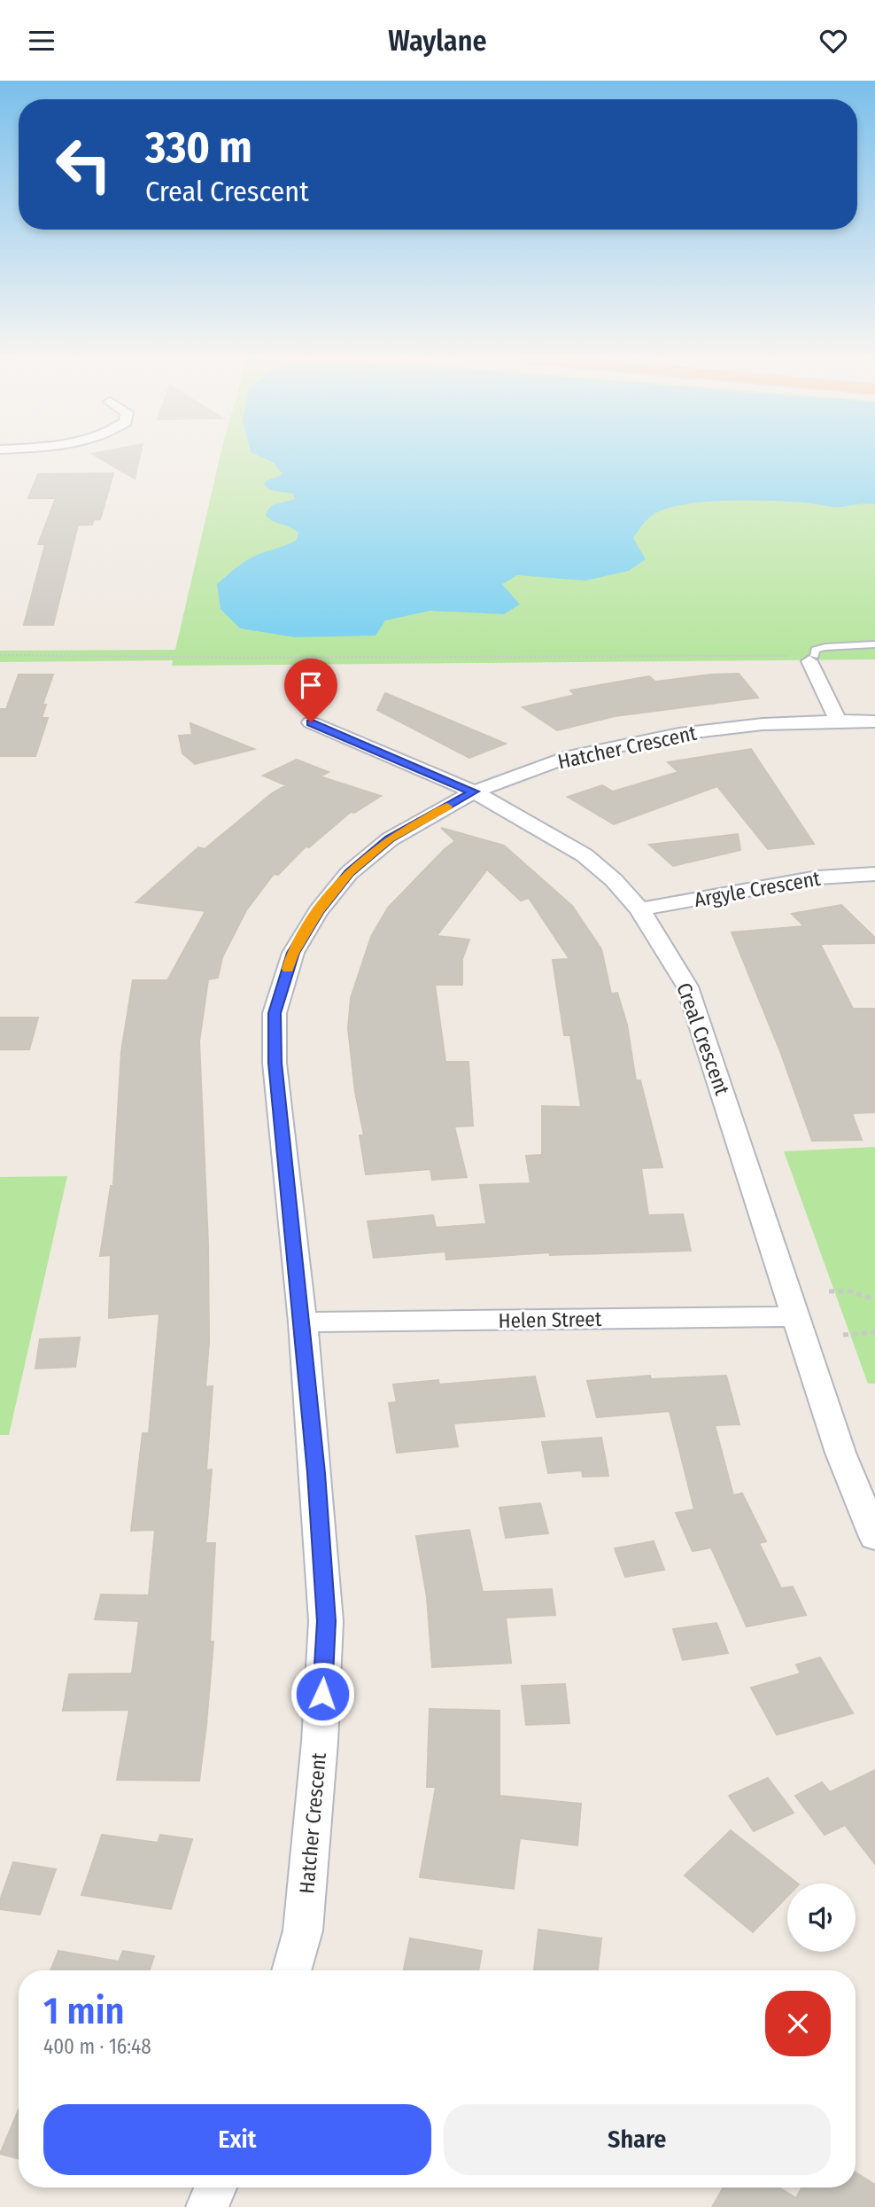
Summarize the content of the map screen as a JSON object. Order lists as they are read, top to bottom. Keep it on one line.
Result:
{"streets":{"street":["Hatcher Crescent","Argyle Crescent","Creal Crescent","Helen Street"]},"crossings":[["Hatcher Crescent","Creal Crescent"],["Hatcher Crescent","Helen Street"],["Argyle Crescent","Creal Crescent"],["Creal Crescent","Helen Street"]],"page":{"header":"Waylane","turn":["330 m","Creal Crescent"],"heading":["1 min","400 m · 16:48"],"buttons":["Exit","Share"]}}
